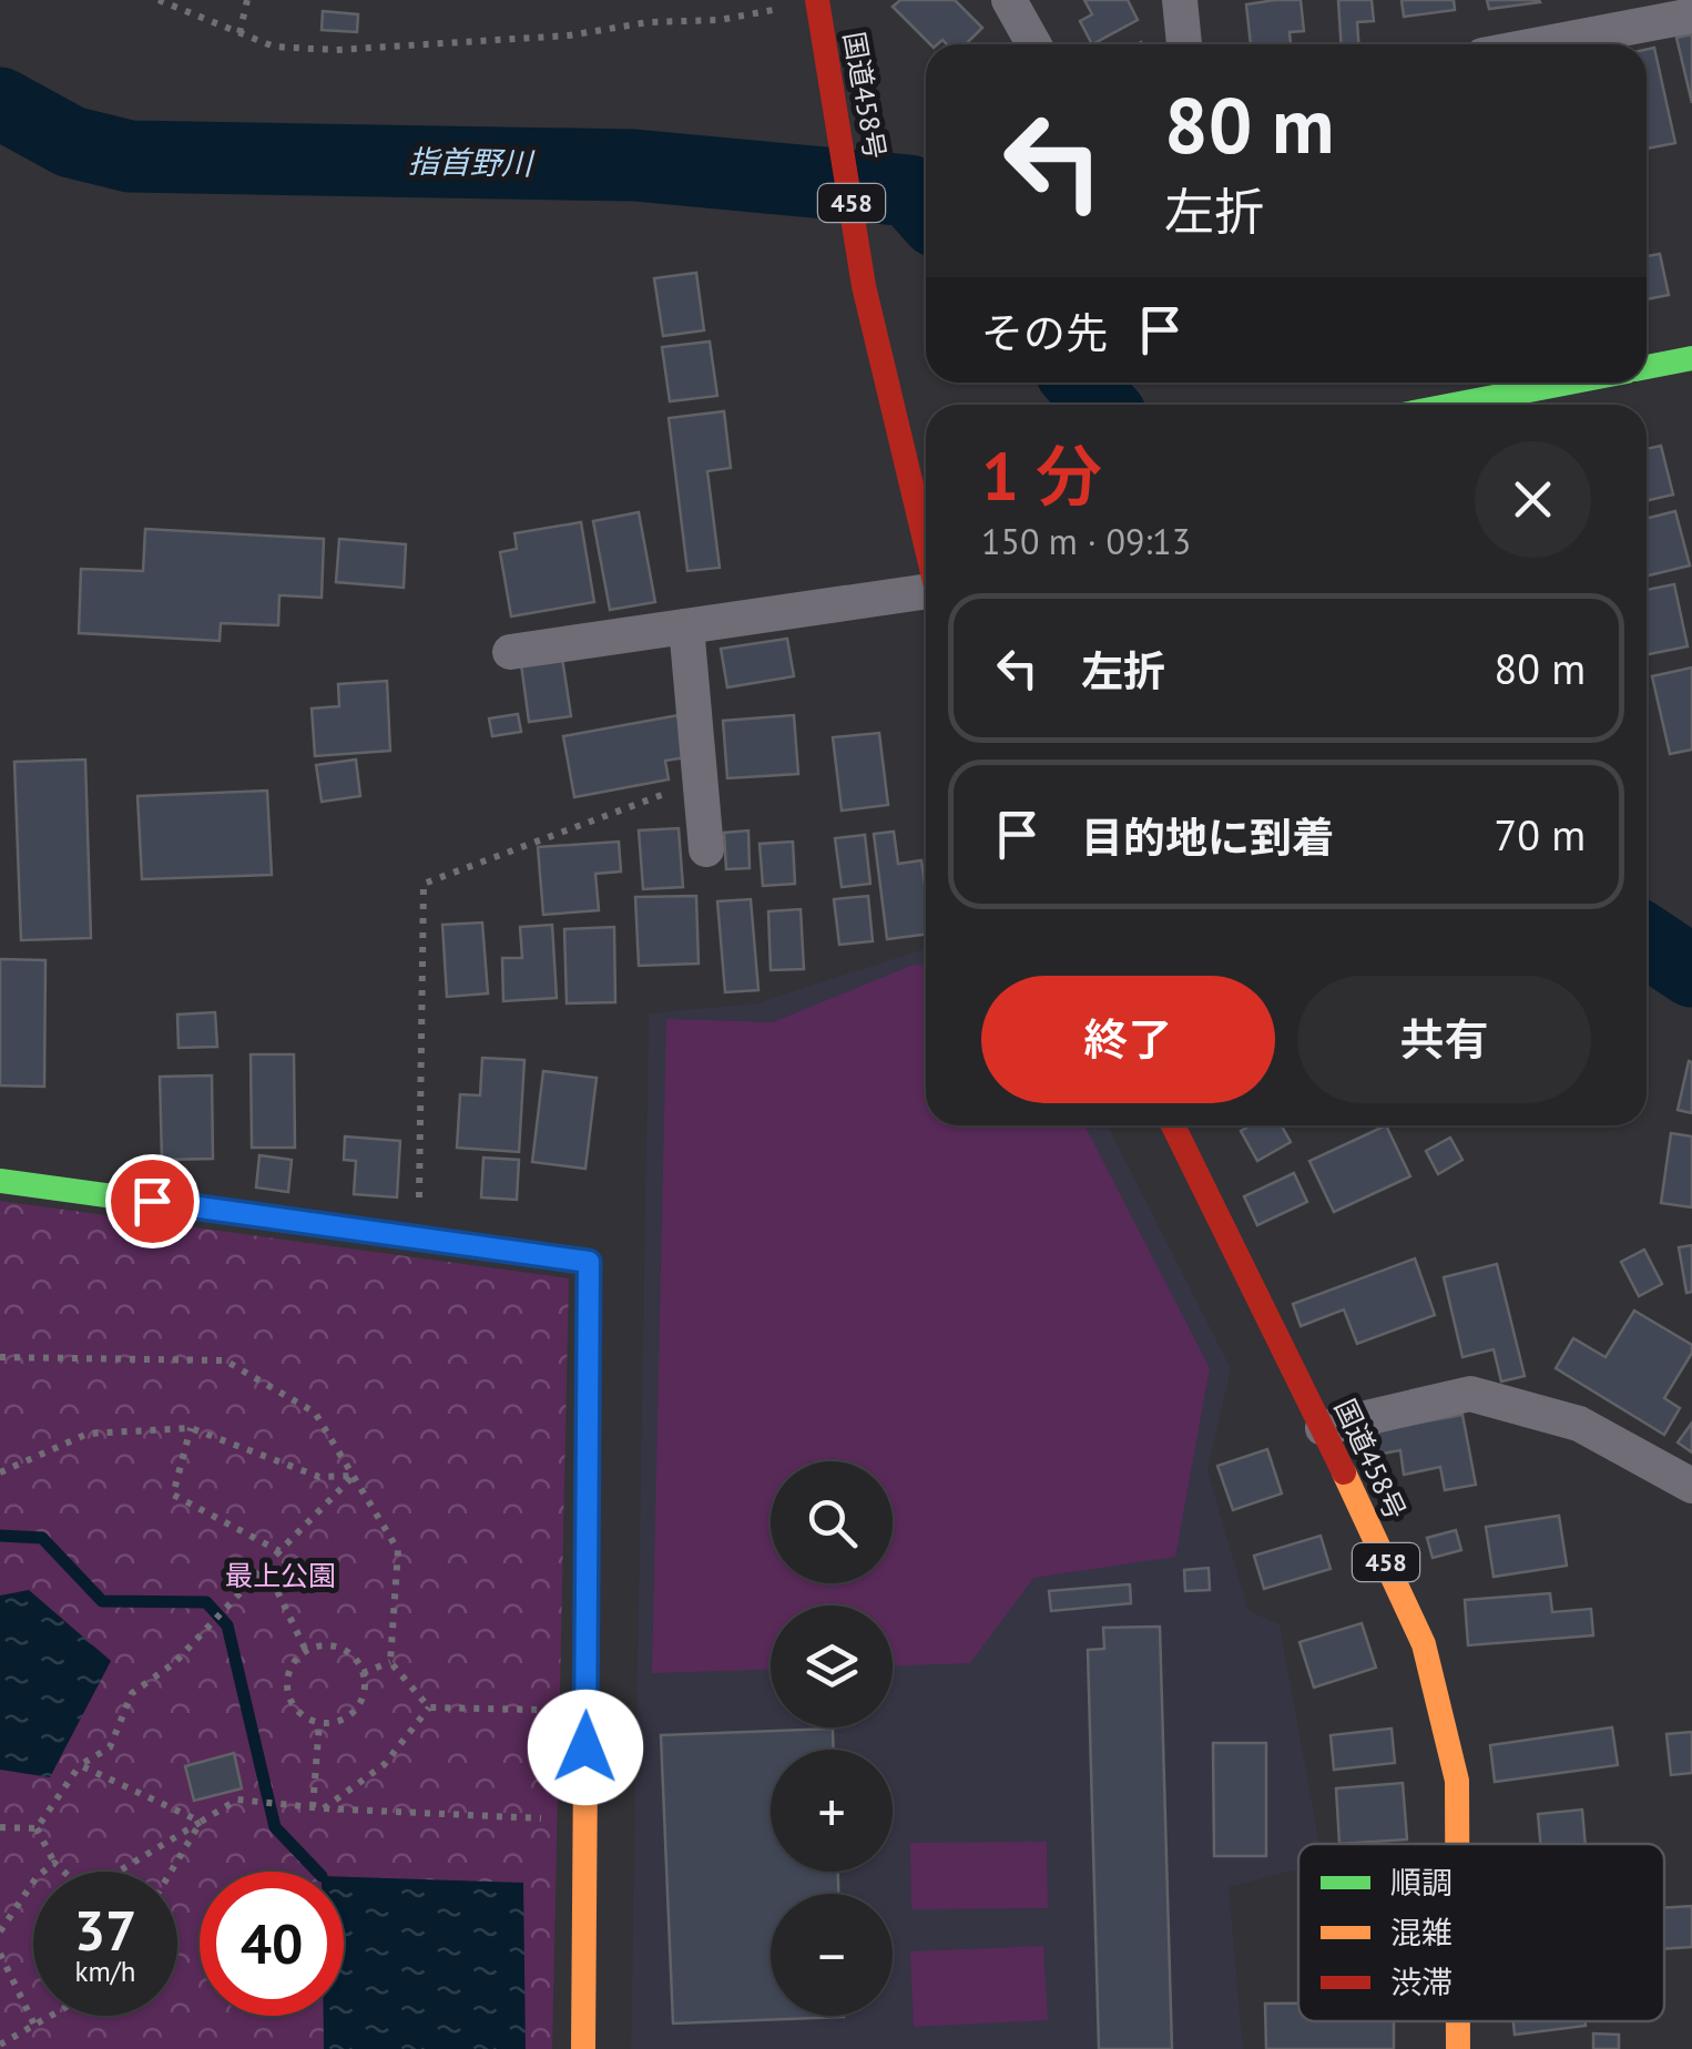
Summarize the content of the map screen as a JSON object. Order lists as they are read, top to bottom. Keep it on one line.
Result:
{"streets":{"main road":["国道458号","458"]},"water":["指首野川"],"parks":["最上公園"],"legend":["順調","混雑","渋滞"],"page":{"turn":["80 m","左折"],"then":"その先","heading":["1 分","150 m · 09:13"],"list":[{"name":"左折","value":"80 m"},{"name":"目的地に到着","value":"70 m"}],"buttons":["終了","共有"],"map_buttons":["+","−"],"speed":"37 km/h","limit":"40"}}
